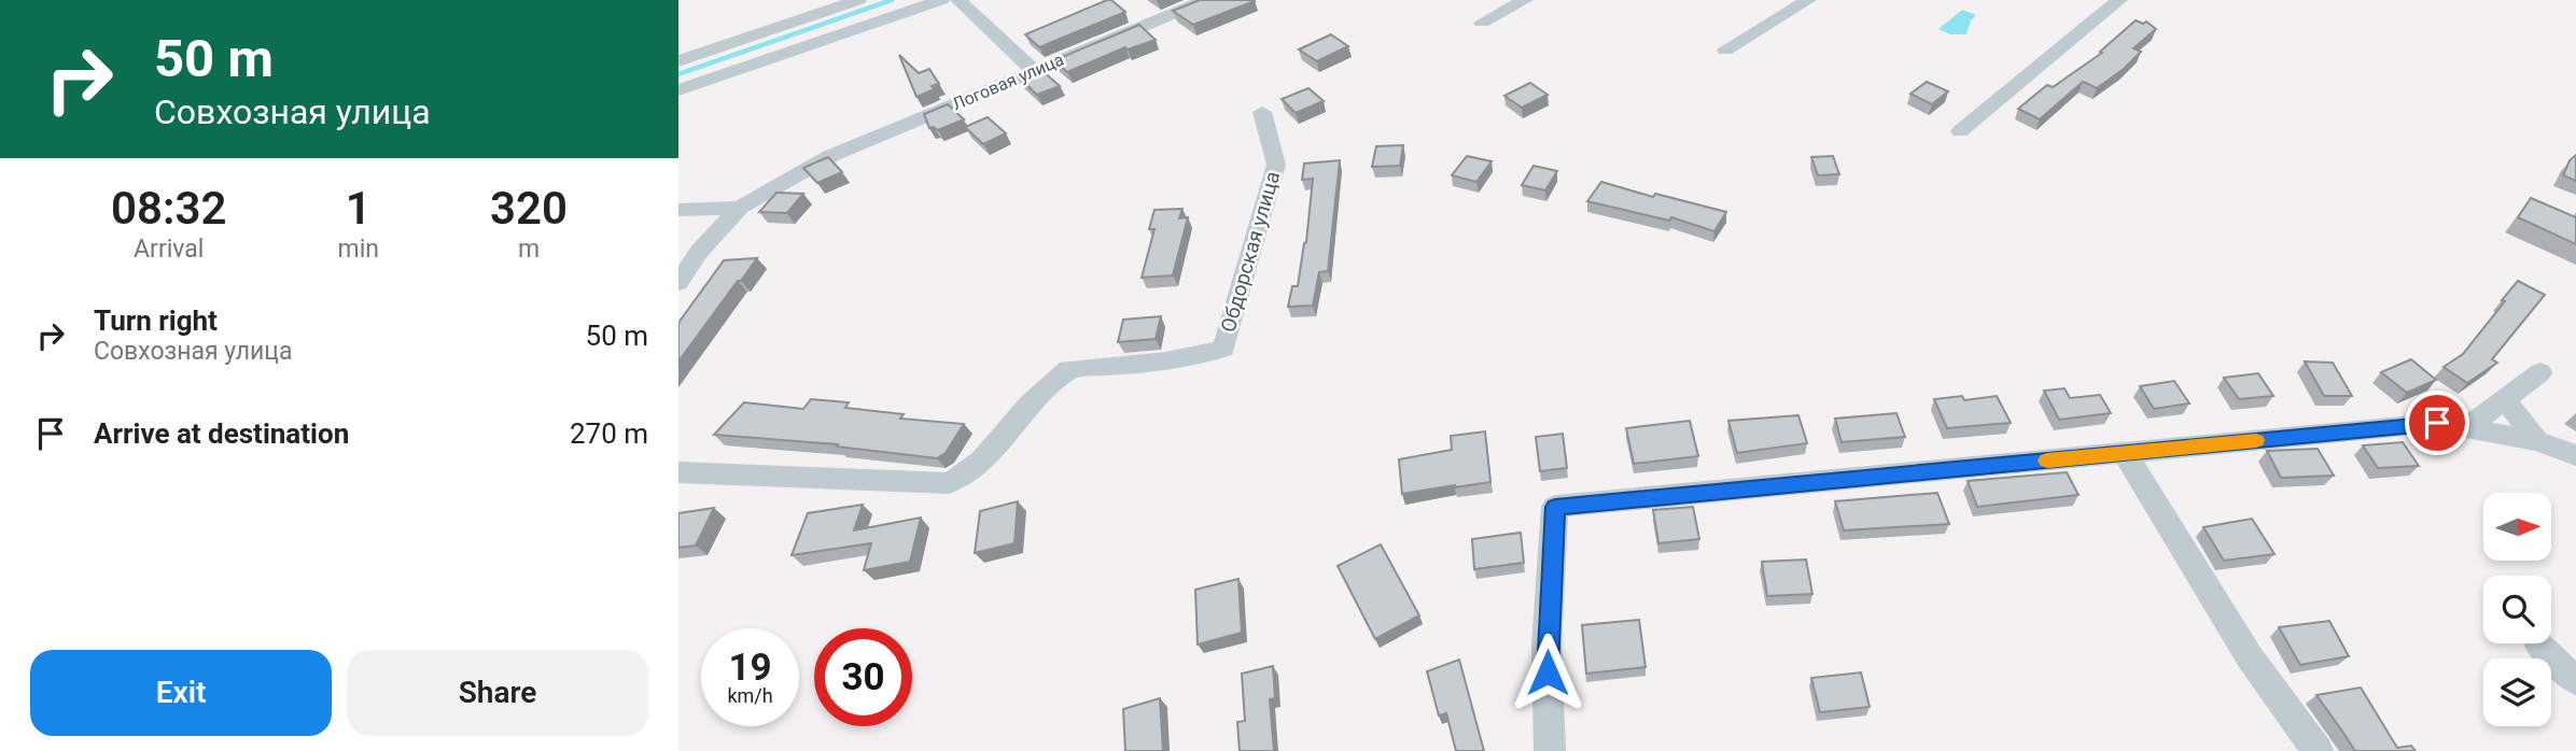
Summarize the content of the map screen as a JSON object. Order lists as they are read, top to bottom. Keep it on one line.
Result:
{"streets":{"street":["Логовая улица","Обдорская улица"]},"north":"right","page":{"turn":["50 m","Совхозная улица"],"eta":["08:32","Arrival","1","min","320","m"],"list":[{"name":"Turn right","note":"Совхозная улица","value":"50 m"},{"name":"Arrive at destination","value":"270 m"}],"speed":"19 km/h","limit":"30","buttons":["Exit","Share"]}}
